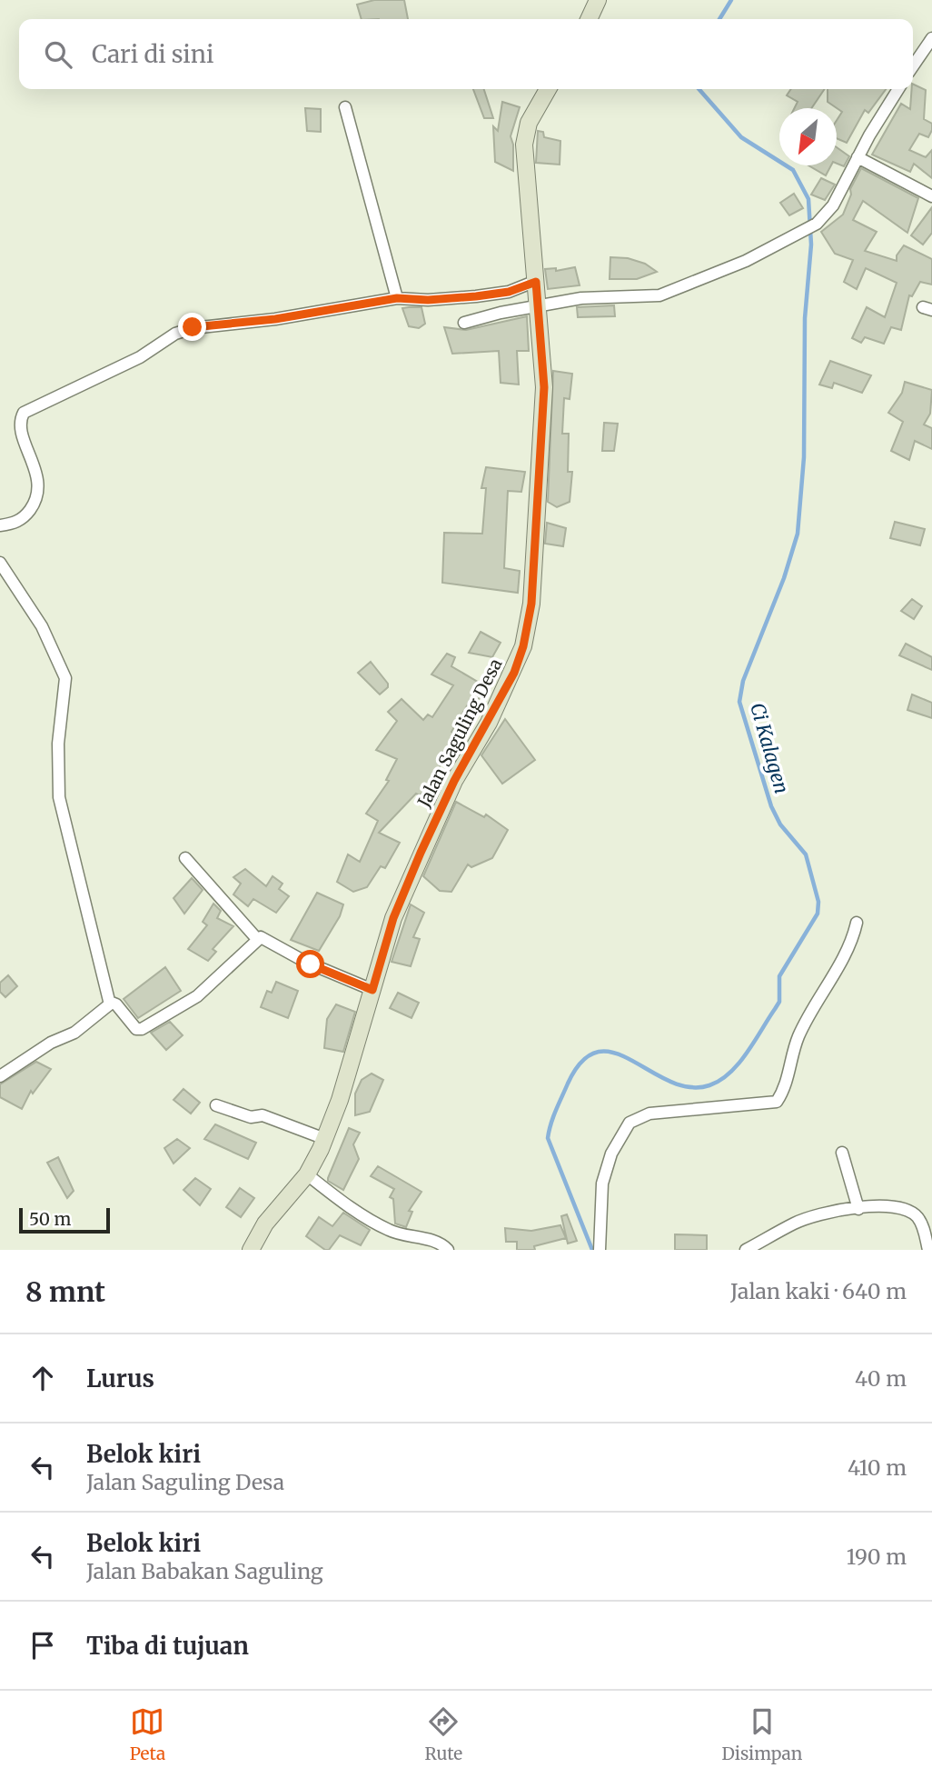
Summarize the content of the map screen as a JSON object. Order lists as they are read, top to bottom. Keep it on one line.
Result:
{"streets":{"street":["Jalan Saguling Desa"]},"water":["Ci Kalagen"],"scale_bar":"50 m","north":"bottom left","page":{"search":"Cari di sini","scale":"50 m","heading":["8 mnt","Jalan kaki · 640 m"],"list":[["Lurus","40 m"],["Belok kiri","Jalan Saguling Desa","410 m"],["Belok kiri","Jalan Babakan Saguling","190 m"],"Tiba di tujuan"],"nav":["Peta","Rute","Disimpan"]}}
